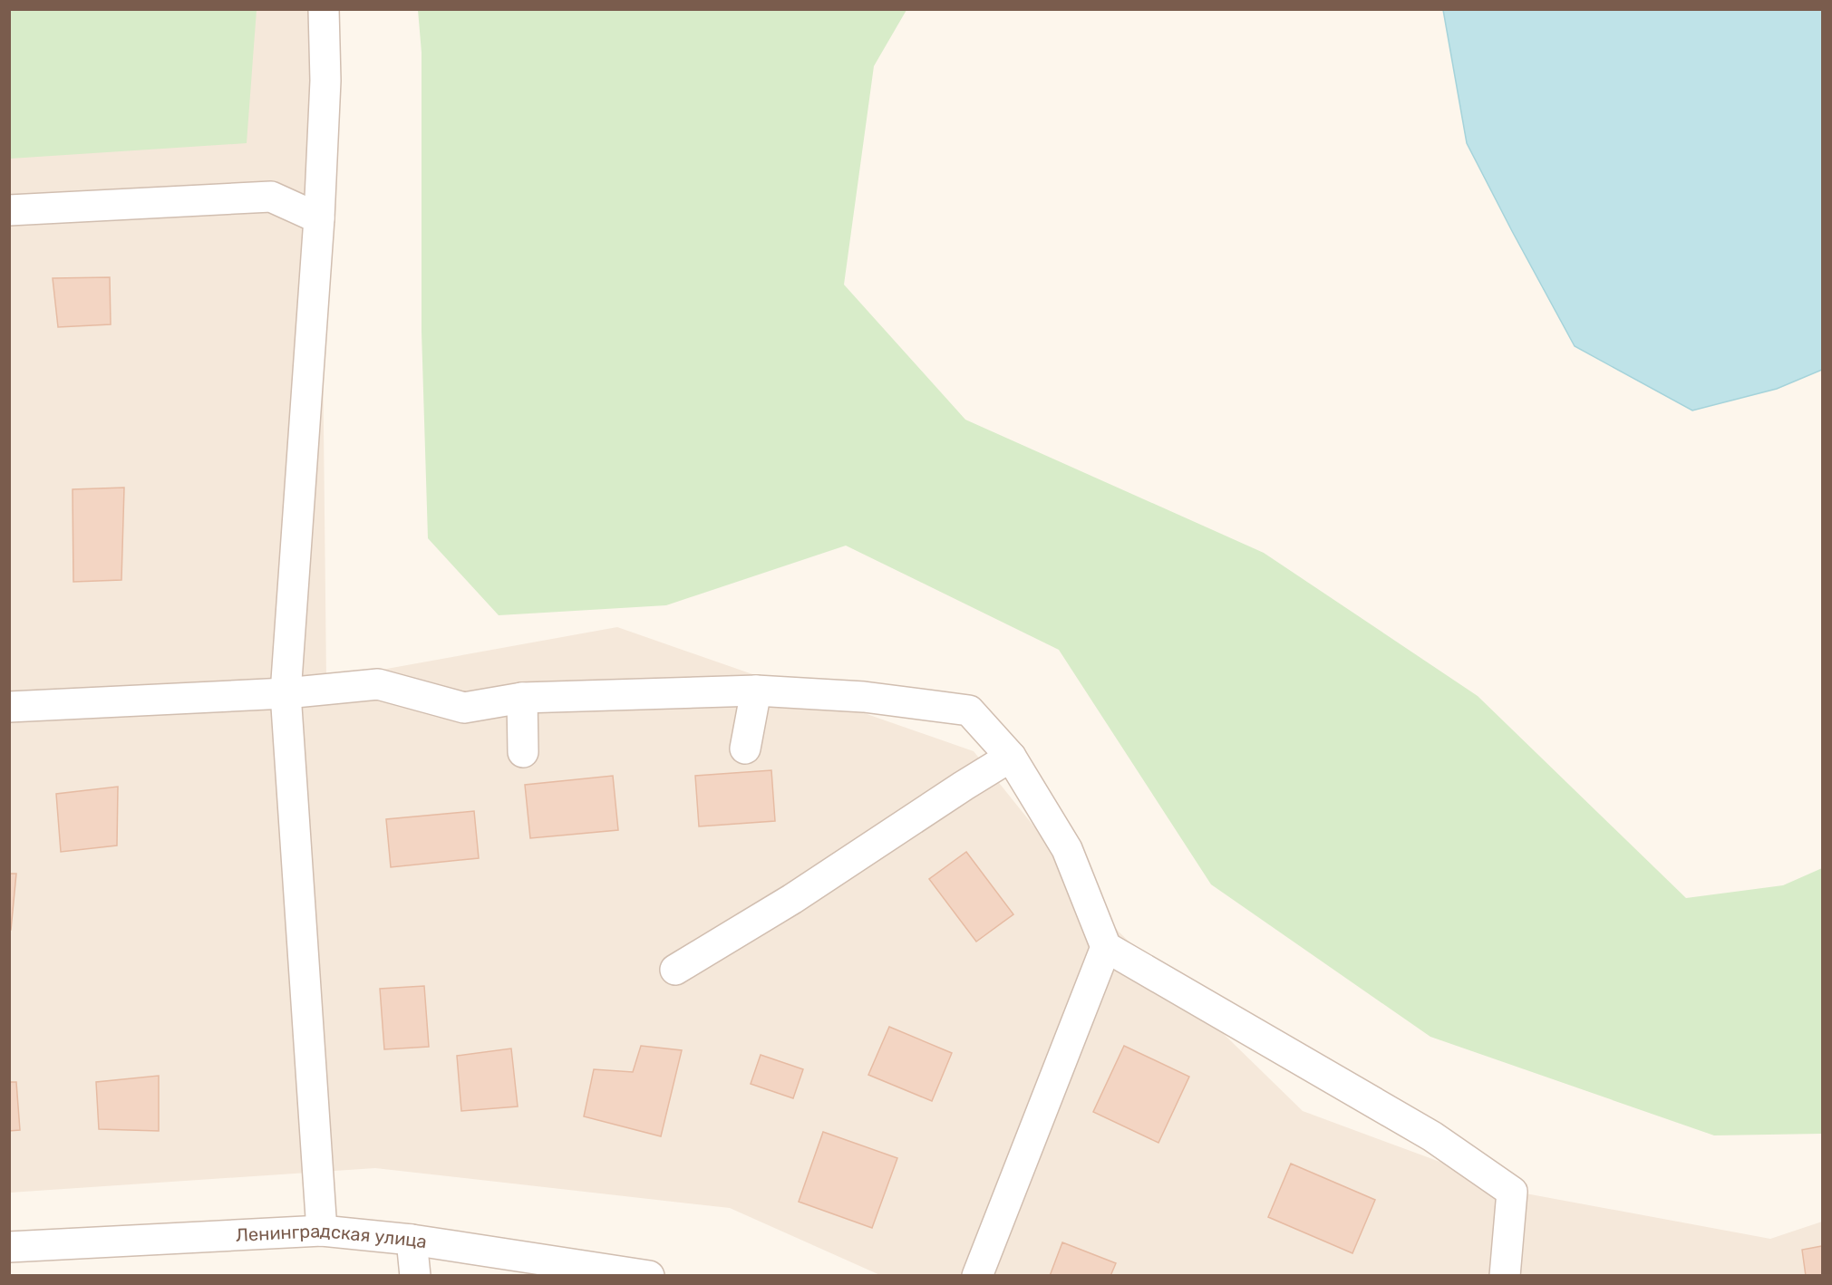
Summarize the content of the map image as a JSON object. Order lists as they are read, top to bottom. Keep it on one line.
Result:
{"streets":{"street":["Ленинградская улица"]}}
